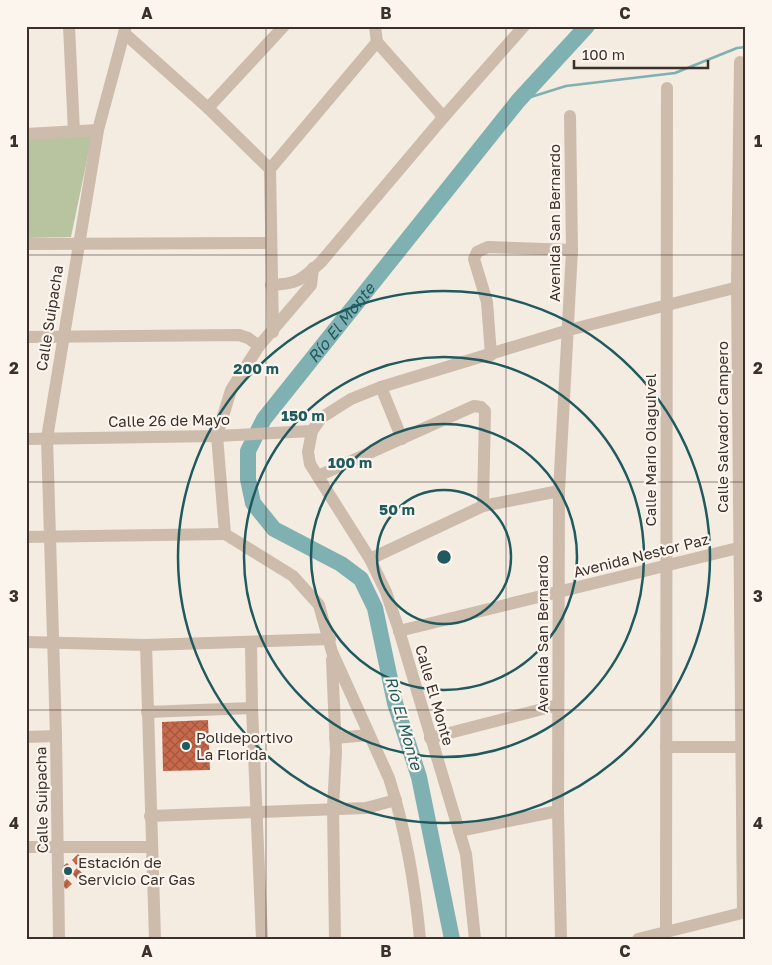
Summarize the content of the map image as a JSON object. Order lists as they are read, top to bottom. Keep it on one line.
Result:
{"streets":{"street":["Avenida San Bernardo","Calle Suipacha","Calle 26 de Mayo","Calle Salvador Campero","Calle Mario Olaguivel","Avenida Nestor Paz","Calle El Monte"]},"crossings":[["Avenida San Bernardo","Avenida Nestor Paz"],["Calle Suipacha","Calle 26 de Mayo"],["Calle Salvador Campero","Avenida Nestor Paz"],["Calle Mario Olaguivel","Avenida Nestor Paz"],["Avenida Nestor Paz","Calle El Monte"]],"water":["Río El Monte"],"places":["Polideportivo La Florida","Estación de Servicio Car Gas"],"scale_bar":"100 m","grid":{"columns":["A","B","C"],"rows":["1","2","3","4"]},"rings":["200 m","150 m","100 m","50 m"]}
